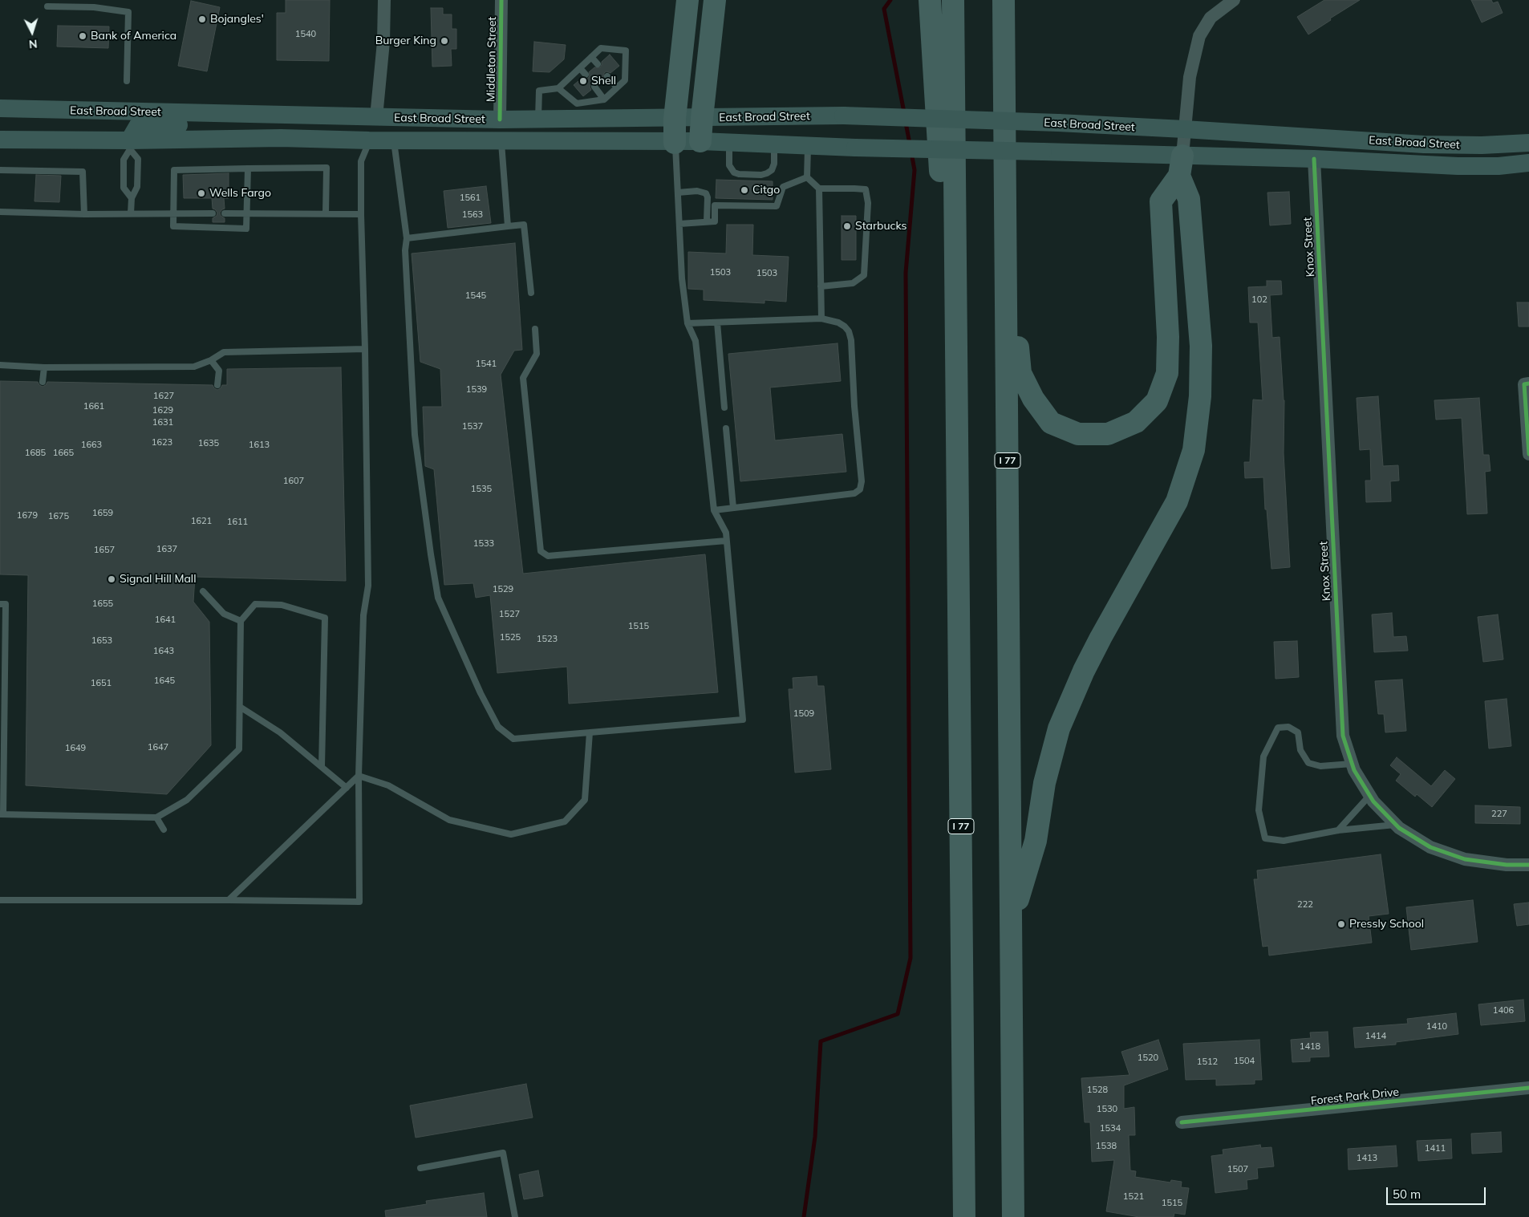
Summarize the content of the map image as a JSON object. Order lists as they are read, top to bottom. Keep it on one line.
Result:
{"streets":{"highway":["I 77"],"main road":["East Broad Street"],"street":["Middleton Street","Knox Street","Forest Park Drive"]},"crossings":[["Middleton Street","East Broad Street"],["East Broad Street","Knox Street"]],"places":["Bojangles'","Bank of America","Burger King","Shell","Citgo","Wells Fargo","Starbucks","Signal Hill Mall","Pressly School"],"house_numbers":["1540","1561","1563","1503","1503","1545","102","1541","1539","1627","1661","1629","1631","1537","1623","1635","1663","1613","1685","1665","1607","1535","1659","1679","1675","1621","1611","1533","1637","1657","1529","1655","1527","1641","1515","1525","1523","1653","1643","1645","1651","1509","1647","1649","227","222","1406","1410","1414","1418","1520","1504","1512","1528","1530","1534","1538","1411","1413","1507","1521","1515"],"scale_bar":"50 m","north":"bottom"}
